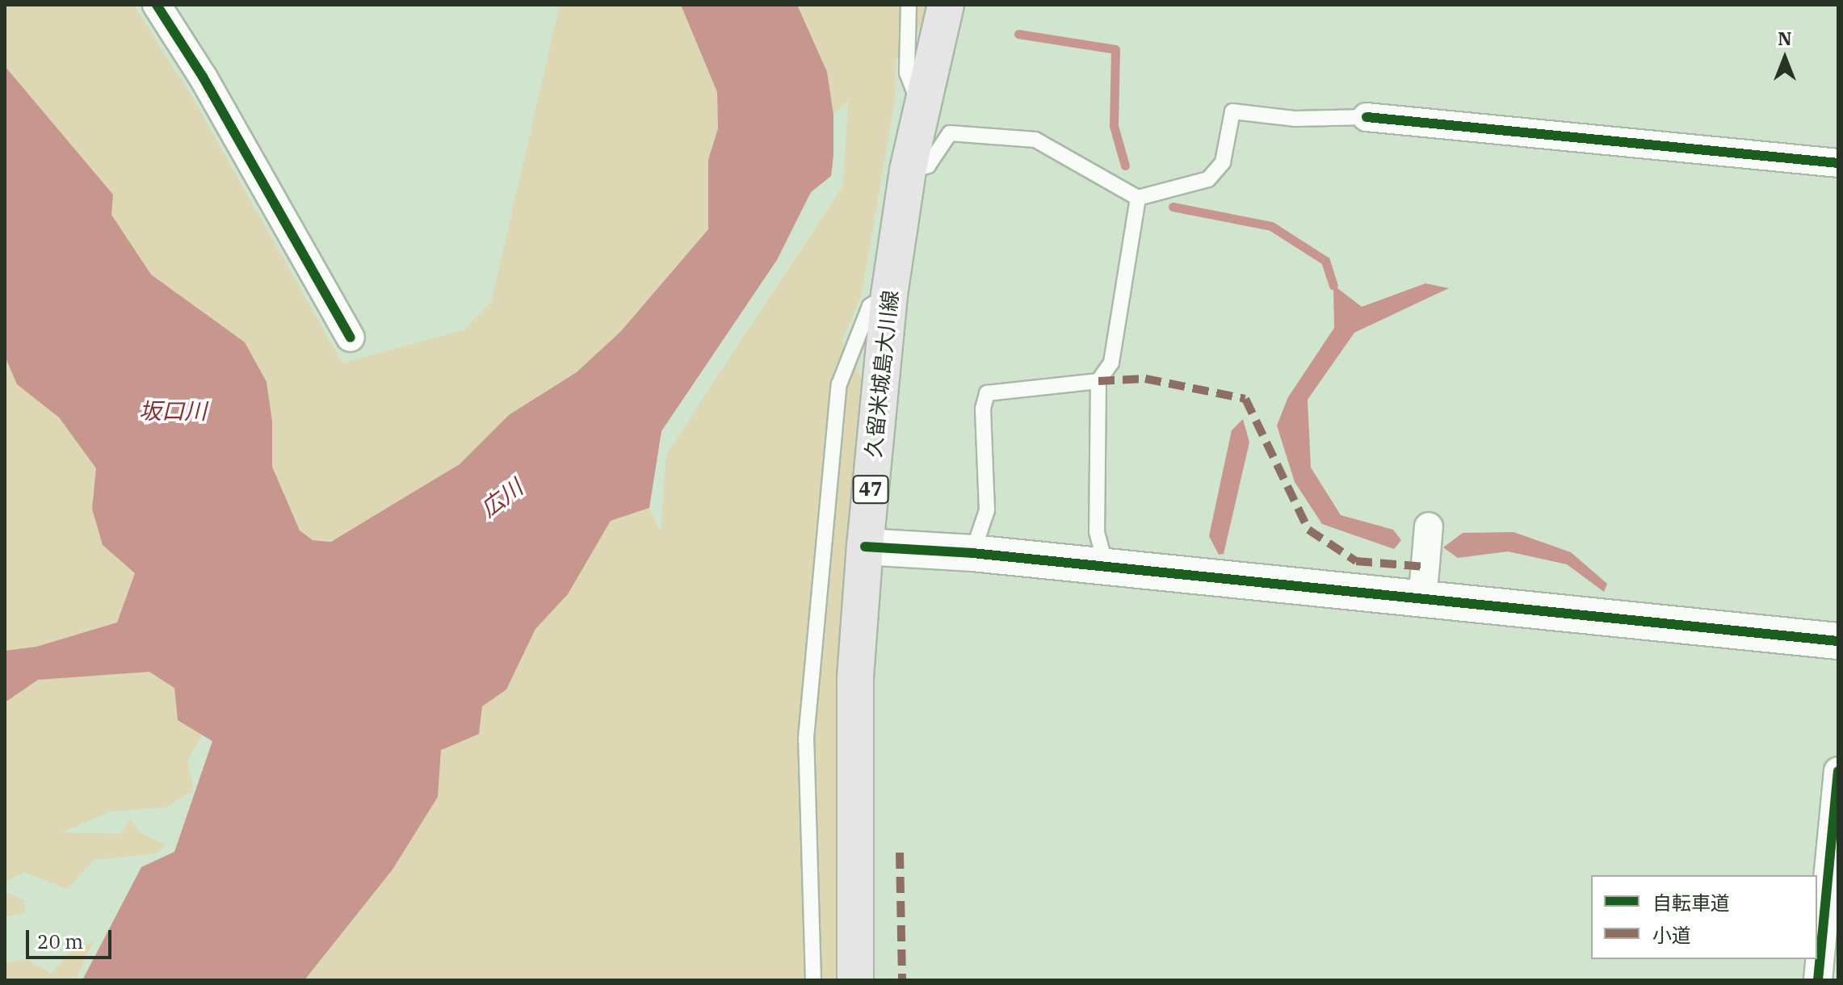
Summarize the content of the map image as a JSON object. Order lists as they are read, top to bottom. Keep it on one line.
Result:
{"streets":{"main road":["久留米城島大川線","47"]},"water":["坂口川","広川"],"legend":["自転車道","小道"],"scale_bar":"20 m","north":"top"}
